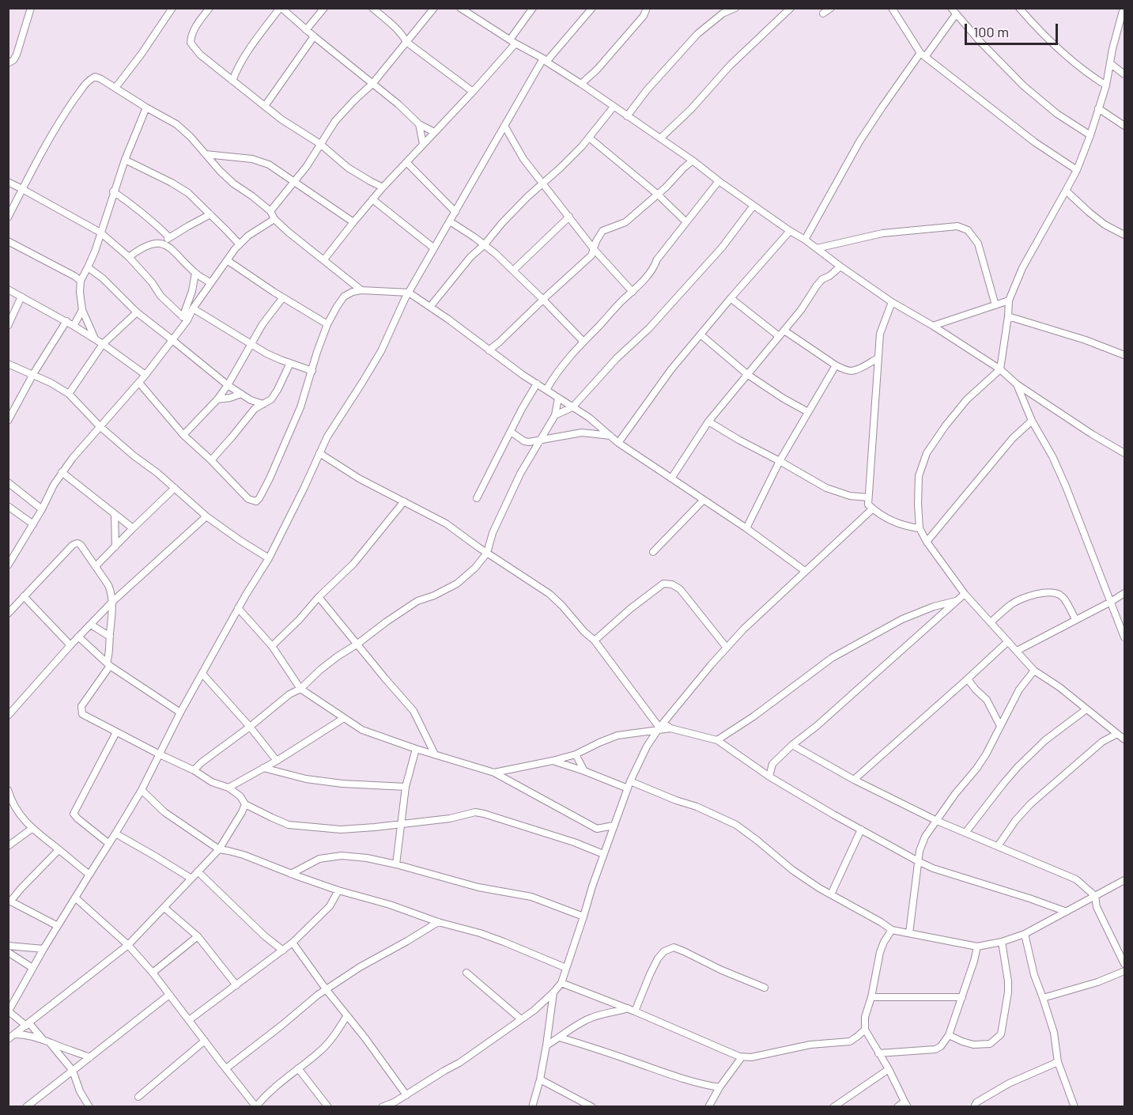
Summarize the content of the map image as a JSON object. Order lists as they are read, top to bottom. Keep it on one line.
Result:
{"scale_bar":"100 m"}
